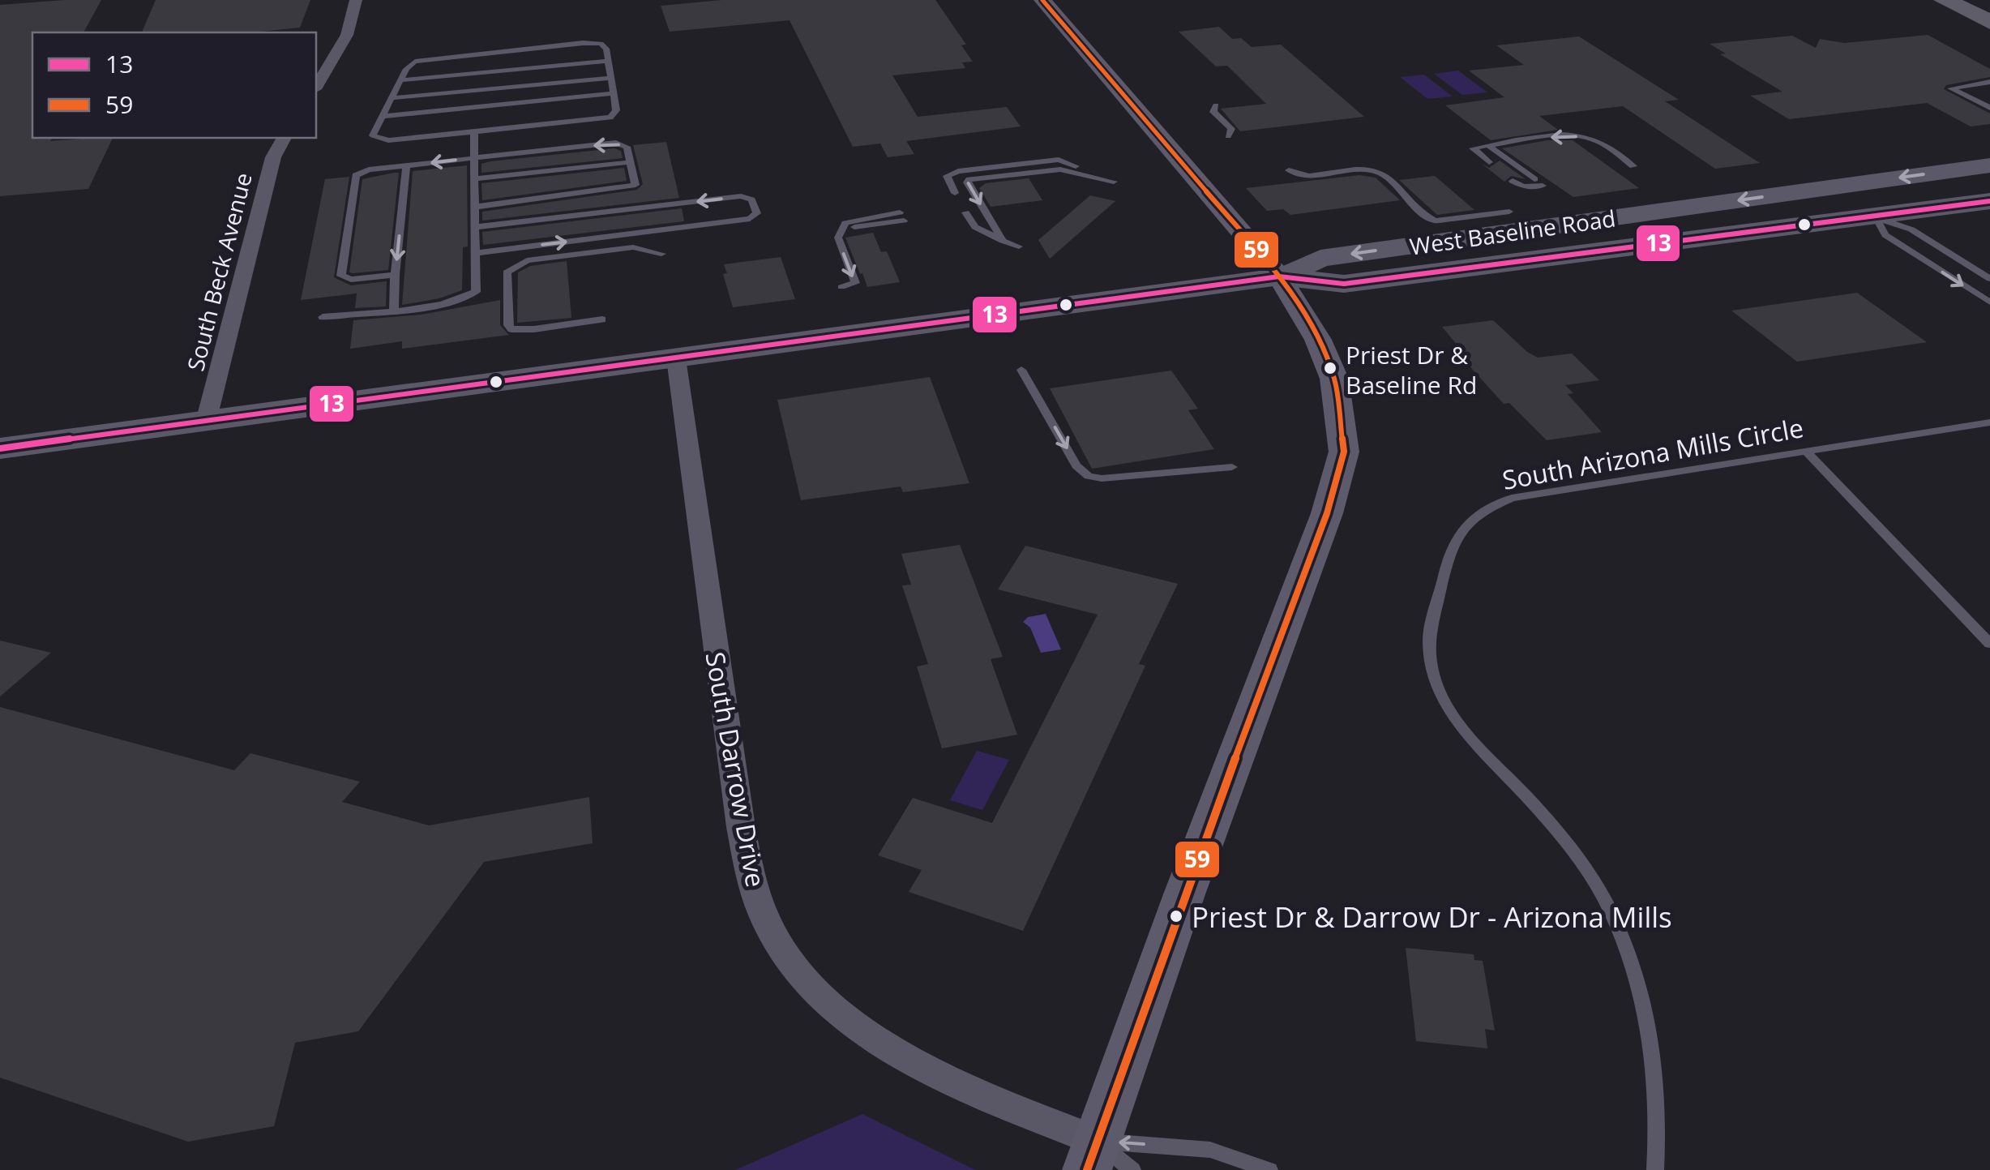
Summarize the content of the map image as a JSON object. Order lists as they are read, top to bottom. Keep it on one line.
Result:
{"streets":{"main road":["West Baseline Road"],"street":["South Beck Avenue","South Darrow Drive"],"lane":["South Arizona Mills Circle"]},"crossings":[["West Baseline Road","South Beck Avenue"],["West Baseline Road","South Darrow Drive"]],"places":["Priest Dr & Baseline Rd","Priest Dr & Darrow Dr - Arizona Mills"],"lines":["transit line 59","transit line 13"],"legend":["13","59"]}
